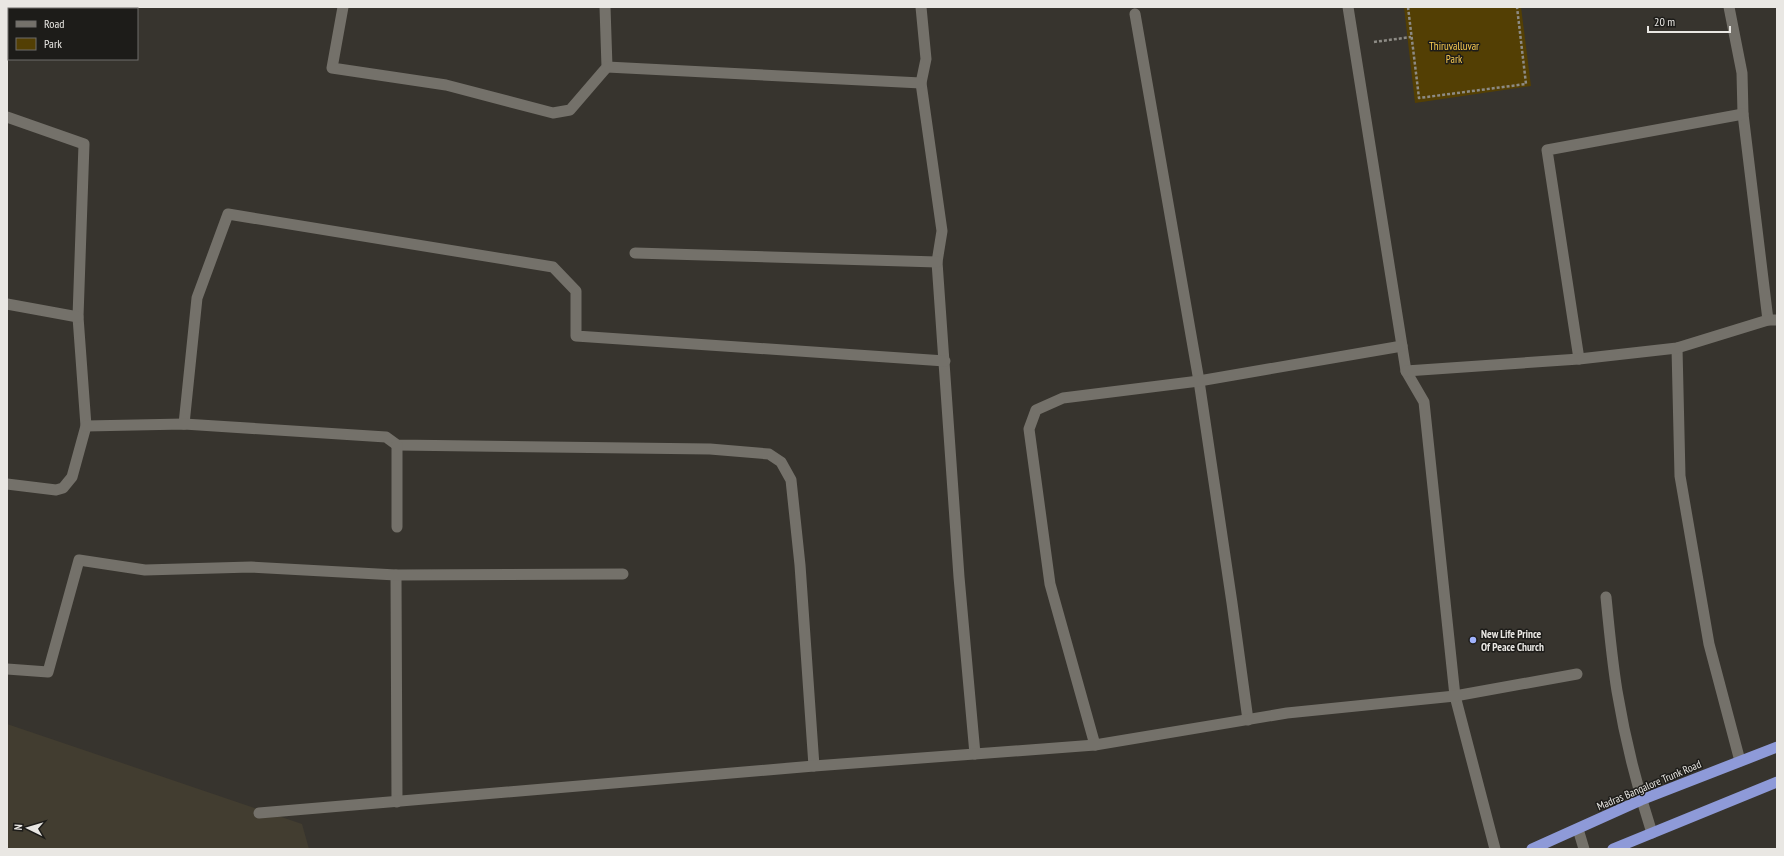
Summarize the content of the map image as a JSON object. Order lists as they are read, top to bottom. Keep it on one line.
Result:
{"streets":{"highway":["Madras Bangalore Trunk Road"]},"parks":["Thiruvalluvar Park"],"places":["New Life Prince Of Peace Church"],"legend":["Road","Park"],"scale_bar":"20 m","north":"left"}
